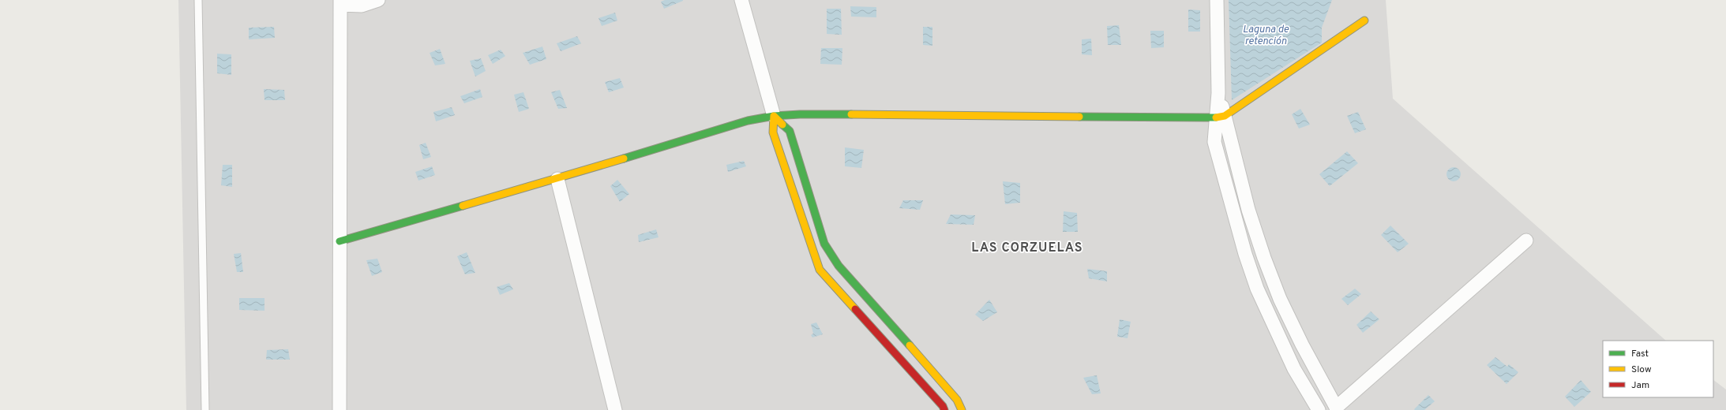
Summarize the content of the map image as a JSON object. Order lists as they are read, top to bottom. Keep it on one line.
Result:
{"districts":["LAS CORZUELAS"],"water":["Laguna de retención"],"legend":["Fast","Slow","Jam"]}
